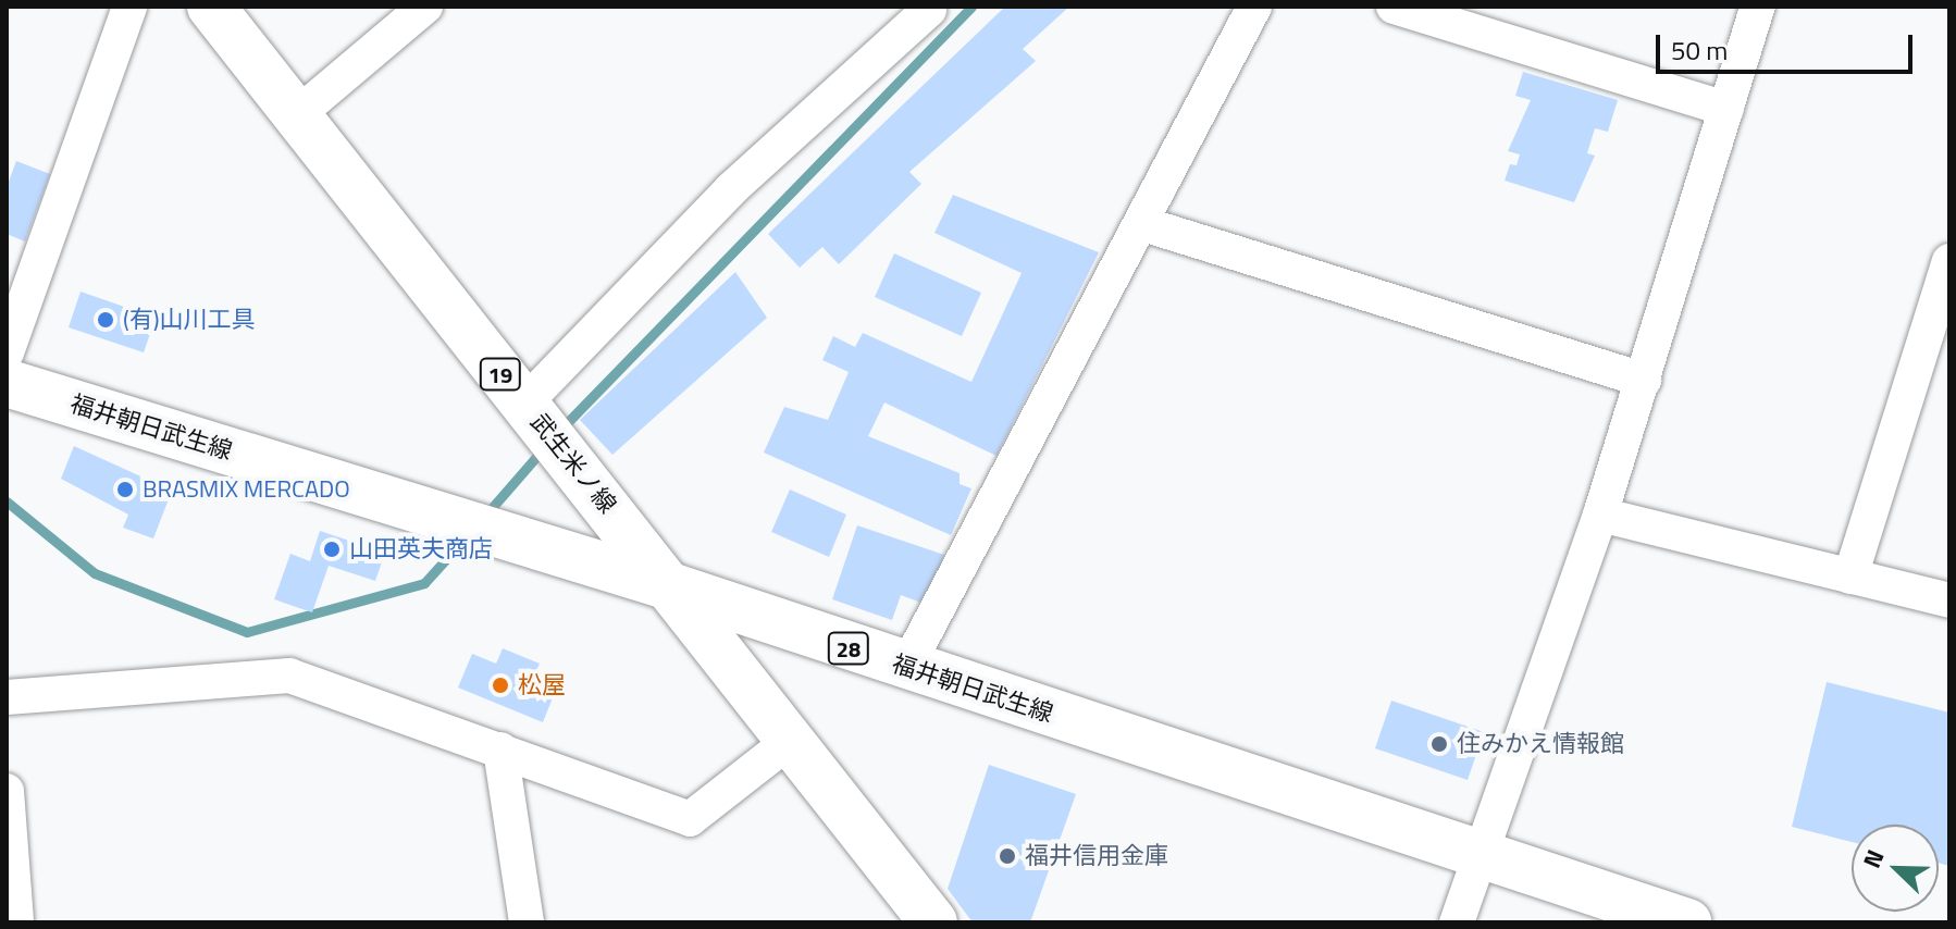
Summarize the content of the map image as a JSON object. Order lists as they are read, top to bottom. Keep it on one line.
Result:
{"streets":{"main road":["19","福井朝日武生線","武生米ノ線","28"]},"crossings":[["福井朝日武生線","武生米ノ線"]],"places":["(有)山川工具","BRASMIX MERCADO","山田英夫商店","松屋","住みかえ情報館","福井信用金庫"],"scale_bar":"50 m","north":"top left"}
